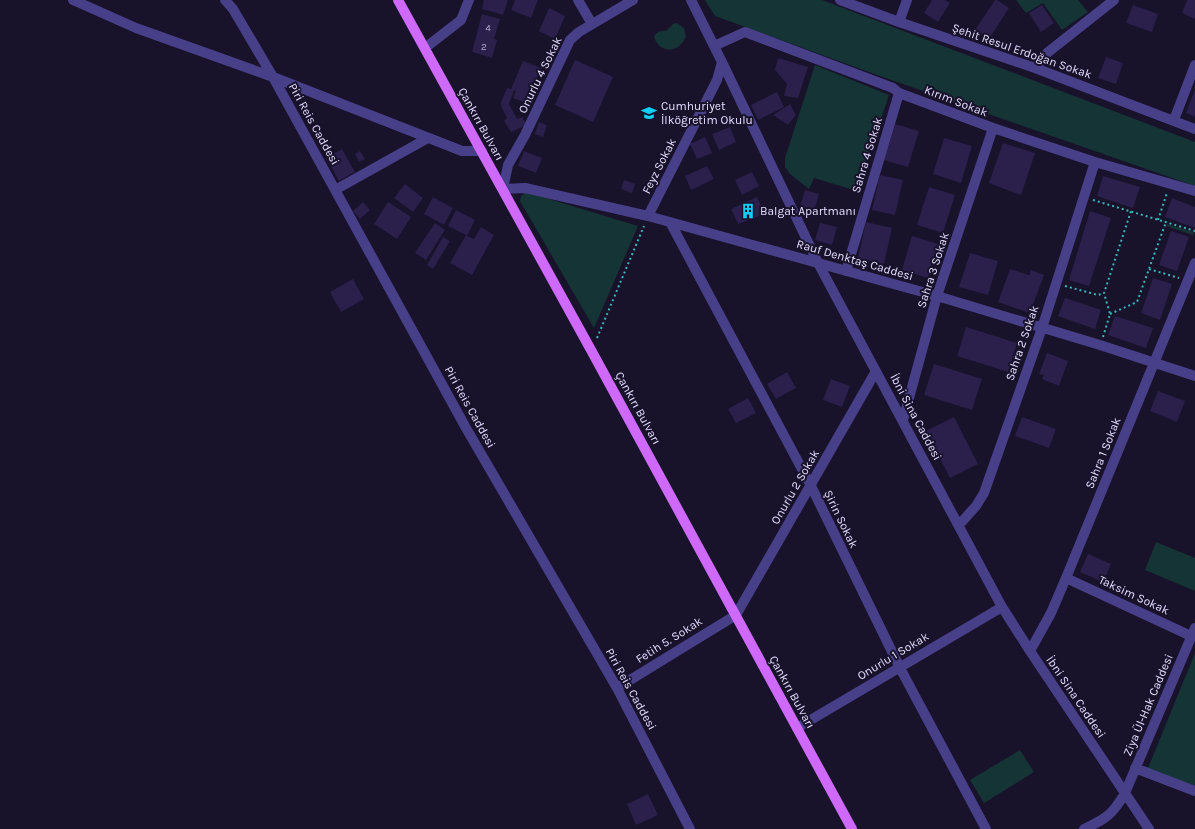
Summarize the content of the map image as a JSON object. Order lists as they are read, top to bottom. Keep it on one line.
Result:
{"streets":{"main road":["Çankırı Bulvarı"],"street":["Şehit Resul Erdoğan Sokak","Onurlu 4 Sokak","Kırım Sokak","Piri Reis Caddesi","Sahra 4 Sokak","Feyz Sokak","Rauf Denktaş Caddesi","Sahra 3 Sokak","Sahra 2 Sokak","İbni Sina Caddesi","Sahra 1 Sokak","Onurlu 2 Sokak","Şirin Sokak","Taksim Sokak","Fetih 5. Sokak","Onurlu 1 Sokak","Ziya Ül-Hak Caddesi"]},"crossings":[["Onurlu 4 Sokak","Çankırı Bulvarı"],["Onurlu 4 Sokak","Rauf Denktaş Caddesi"],["Kırım Sokak","Sahra 4 Sokak"],["Kırım Sokak","Sahra 3 Sokak"],["Kırım Sokak","Sahra 2 Sokak"],["Kırım Sokak","İbni Sina Caddesi"],["Piri Reis Caddesi","Fetih 5. Sokak"],["Çankırı Bulvarı","Rauf Denktaş Caddesi"],["Çankırı Bulvarı","Onurlu 2 Sokak"],["Çankırı Bulvarı","Fetih 5. Sokak"],["Çankırı Bulvarı","Onurlu 1 Sokak"],["Sahra 4 Sokak","Rauf Denktaş Caddesi"],["Feyz Sokak","Rauf Denktaş Caddesi"],["Feyz Sokak","İbni Sina Caddesi"],["Rauf Denktaş Caddesi","Sahra 3 Sokak"],["Rauf Denktaş Caddesi","Sahra 2 Sokak"],["Rauf Denktaş Caddesi","İbni Sina Caddesi"],["Rauf Denktaş Caddesi","Sahra 1 Sokak"],["Rauf Denktaş Caddesi","Şirin Sokak"],["Sahra 3 Sokak","İbni Sina Caddesi"],["Sahra 2 Sokak","İbni Sina Caddesi"],["İbni Sina Caddesi","Sahra 1 Sokak"],["İbni Sina Caddesi","Onurlu 2 Sokak"],["İbni Sina Caddesi","Onurlu 1 Sokak"],["İbni Sina Caddesi","Ziya Ül-Hak Caddesi"],["Sahra 1 Sokak","Taksim Sokak"],["Onurlu 2 Sokak","Şirin Sokak"],["Onurlu 2 Sokak","Fetih 5. Sokak"],["Şirin Sokak","Onurlu 1 Sokak"],["Taksim Sokak","Ziya Ül-Hak Caddesi"]],"places":{"school or university":["Cumhuriyet İlköğretim Okulu"],"building":["Balgat Apartmanı"]},"house_numbers":["4","2"]}
